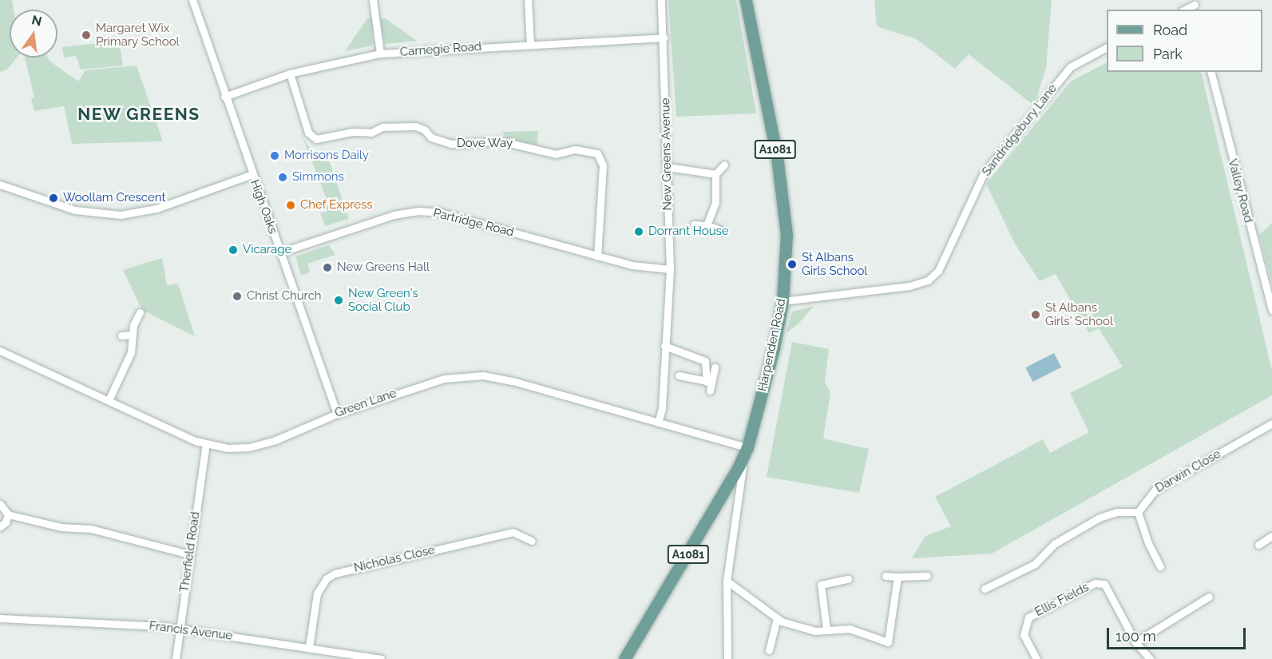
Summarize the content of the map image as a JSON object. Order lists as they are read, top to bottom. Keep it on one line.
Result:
{"streets":{"main road":["A1081","Harpenden Road"],"street":["Carnegie Road","Sandridgebury Lane","Dove Way","New Greens Avenue","Valley Road","High Oaks","Partridge Road","Green Lane","Darwin Close","Therfield Road","Nicholas Close","Ellis Fields","Francis Avenue"]},"crossings":[["Carnegie Road","Dove Way"],["Carnegie Road","New Greens Avenue"],["Carnegie Road","High Oaks"],["Sandridgebury Lane","Harpenden Road"],["Dove Way","Partridge Road"],["New Greens Avenue","Partridge Road"],["New Greens Avenue","Green Lane"],["High Oaks","Partridge Road"],["High Oaks","Green Lane"],["Harpenden Road","Green Lane"],["Green Lane","Therfield Road"],["Therfield Road","Francis Avenue"],["Nicholas Close","Francis Avenue"]],"districts":["NEW GREENS"],"places":["Margaret Wix Primary School","Morrisons Daily","Simmons","Woollam Crescent","Chef Express","Dorrant House","Vicarage","St Albans Girls School","New Greens Hall","Christ Church","New Green's Social Club","St Albans Girls' School"],"legend":["Road","Park"],"scale_bar":"100 m","north":"top"}
